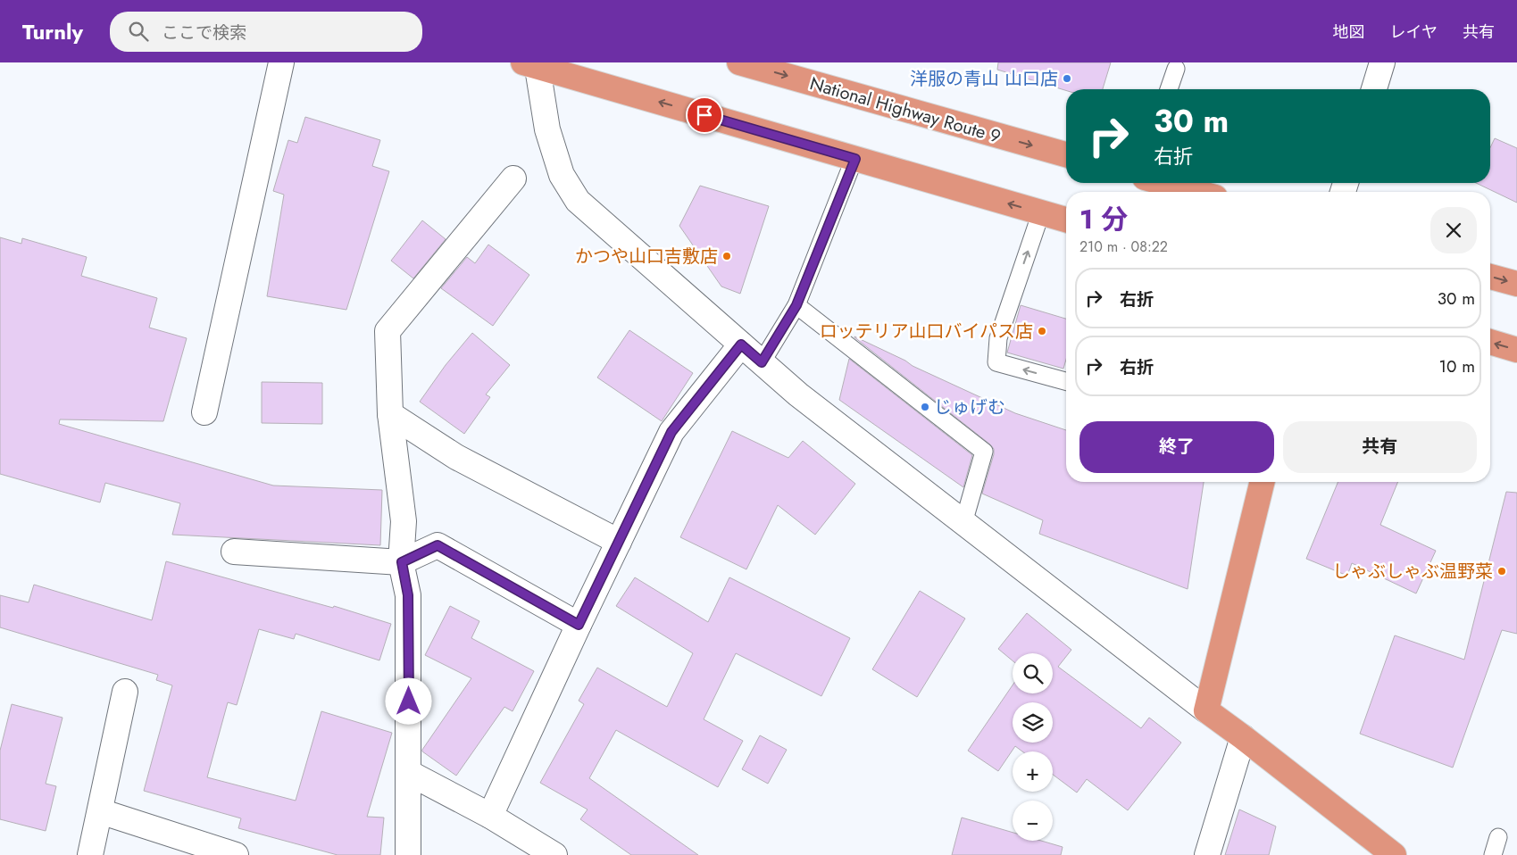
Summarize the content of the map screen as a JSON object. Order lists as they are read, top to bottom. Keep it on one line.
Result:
{"streets":{"highway":["National Highway Route 9"]},"places":["洋服の青山 山口店","かつや山口吉敷店","ロッテリア山口バイパス店","じゅげむ","しゃぶしゃぶ温野菜"],"page":{"header":"Turnly","search":"ここで検索","nav":["地図","レイヤ","共有"],"turn":["30 m","右折"],"heading":["1 分","210 m · 08:22"],"list":[{"name":"右折","value":"30 m"},{"name":"右折","value":"10 m"}],"buttons":["終了","共有"],"map_buttons":["+","−"]}}
